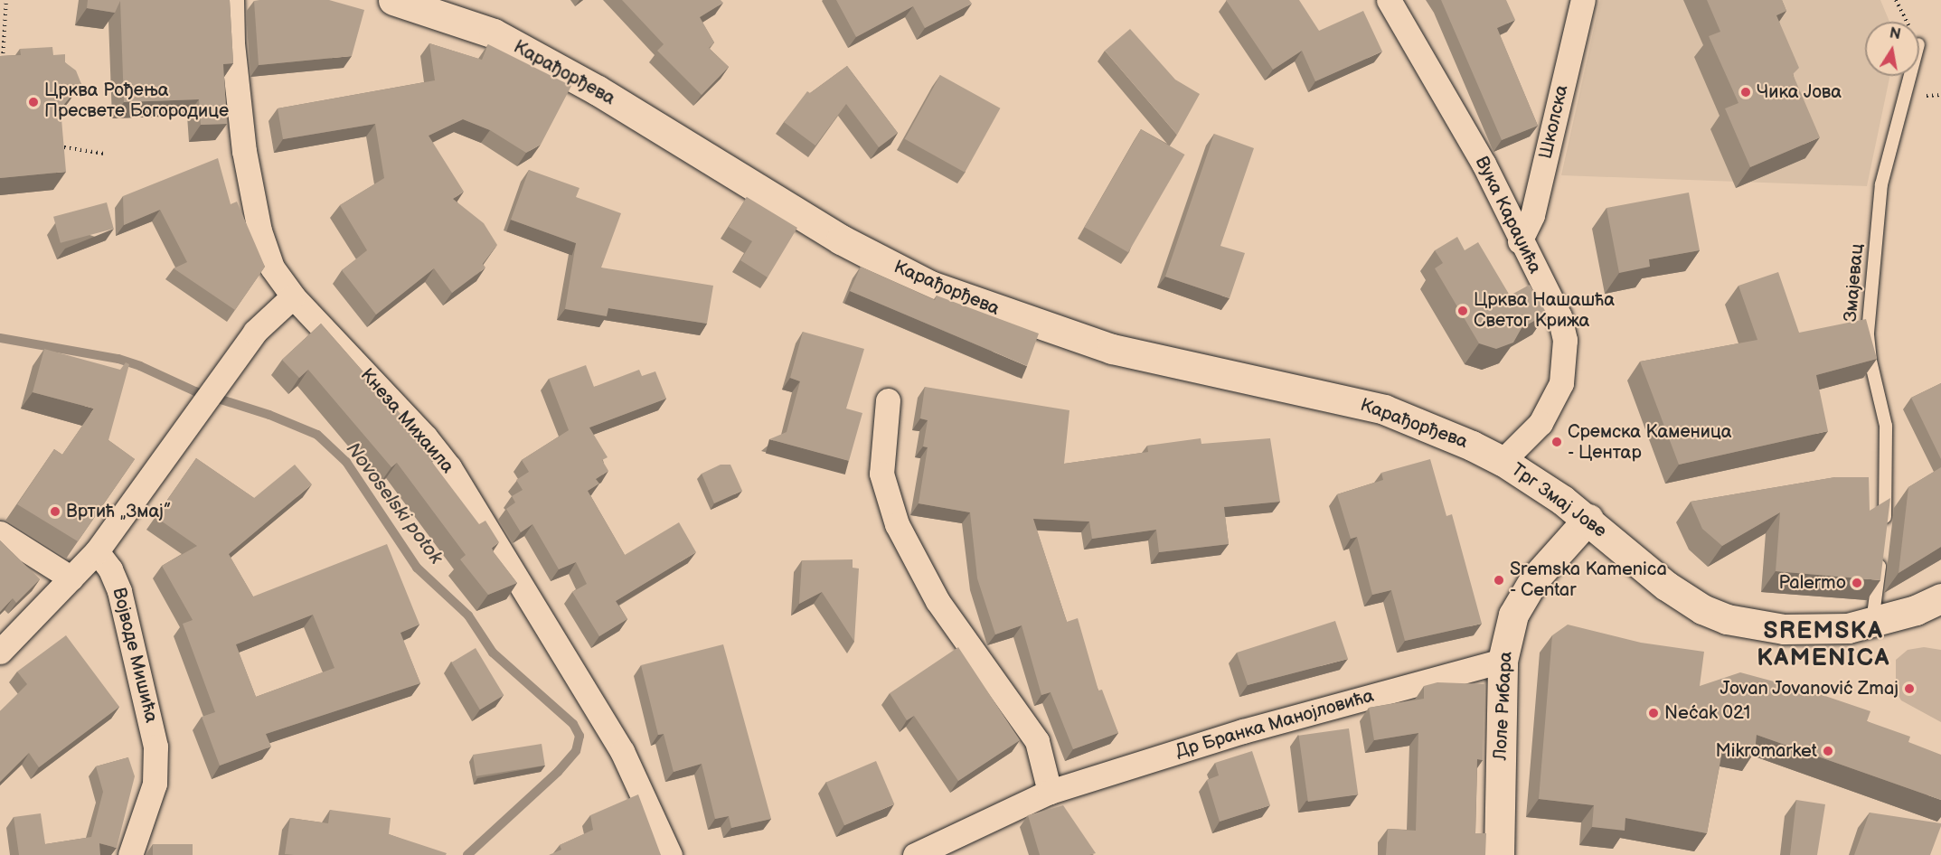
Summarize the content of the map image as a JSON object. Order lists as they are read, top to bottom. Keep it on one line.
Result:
{"streets":{"main road":["Карађорђева","Трг Змај Јове","Лоле Рибара"],"street":["Школска","Вука Караџића","Кнеза Михаила","Војводе Мишића","Др Бранка Манојловића"],"lane":["Змајевац"]},"crossings":[["Карађорђева","Вука Караџића"],["Карађорђева","Трг Змај Јове"],["Школска","Вука Караџића"],["Вука Караџића","Трг Змај Јове"],["Трг Змај Јове","Лоле Рибара"],["Лоле Рибара","Др Бранка Манојловића"]],"districts":["SREMSKA KAMENICA"],"water":["Novoselski potok"],"places":["Чика Јова","Црква Рођења Пресвете Богородице","Црква Нашашћа Светог Крижа","Сремска Каменица - Центар","Вртић „Змај”","Sremska Kamenica - Centar","Palermo","Jovan Jovanović Zmaj","Nećak 021","Mikromarket"],"north":"top"}
